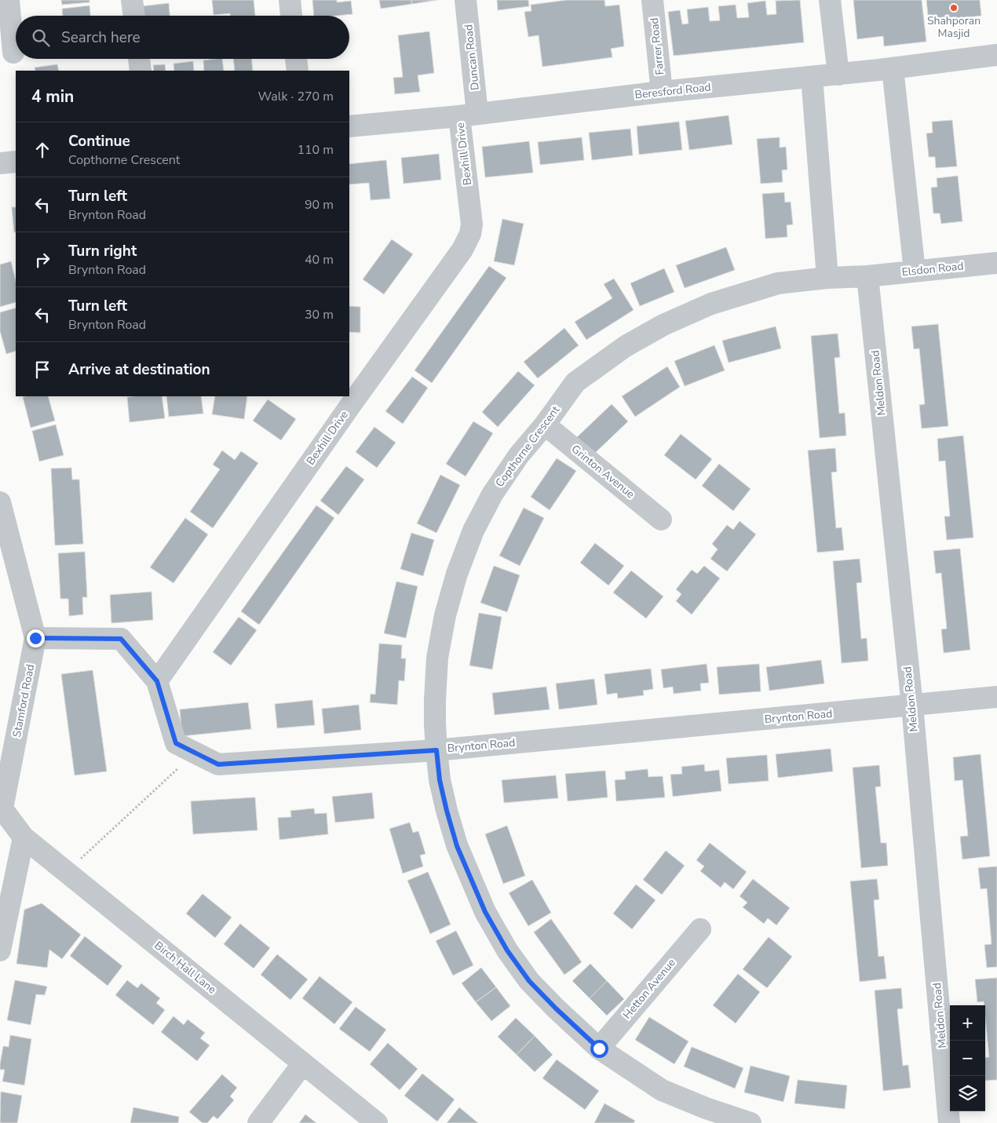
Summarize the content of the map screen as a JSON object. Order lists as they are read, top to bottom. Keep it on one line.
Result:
{"streets":{"street":["Farrer Road","Duncan Road","Beresford Road","Bexhill Drive","Elsdon Road","Meldon Road","Copthorne Crescent","Grinton Avenue","Stamford Road","Brynton Road","Birch Hall Lane","Hetton Avenue"]},"crossings":[["Farrer Road","Beresford Road"],["Duncan Road","Beresford Road"],["Duncan Road","Bexhill Drive"],["Beresford Road","Bexhill Drive"],["Bexhill Drive","Brynton Road"],["Elsdon Road","Meldon Road"],["Elsdon Road","Copthorne Crescent"],["Meldon Road","Copthorne Crescent"],["Meldon Road","Brynton Road"],["Copthorne Crescent","Grinton Avenue"],["Copthorne Crescent","Brynton Road"],["Copthorne Crescent","Hetton Avenue"],["Stamford Road","Brynton Road"],["Stamford Road","Birch Hall Lane"]],"places":["Shahporan Masjid"],"page":{"search":"Search here","heading":["4 min","Walk · 270 m"],"list":[["Continue","Copthorne Crescent","110 m"],["Turn left","Brynton Road","90 m"],["Turn right","Brynton Road","40 m"],["Turn left","Brynton Road","30 m"],"Arrive at destination"],"map_buttons":["+","−"]}}
